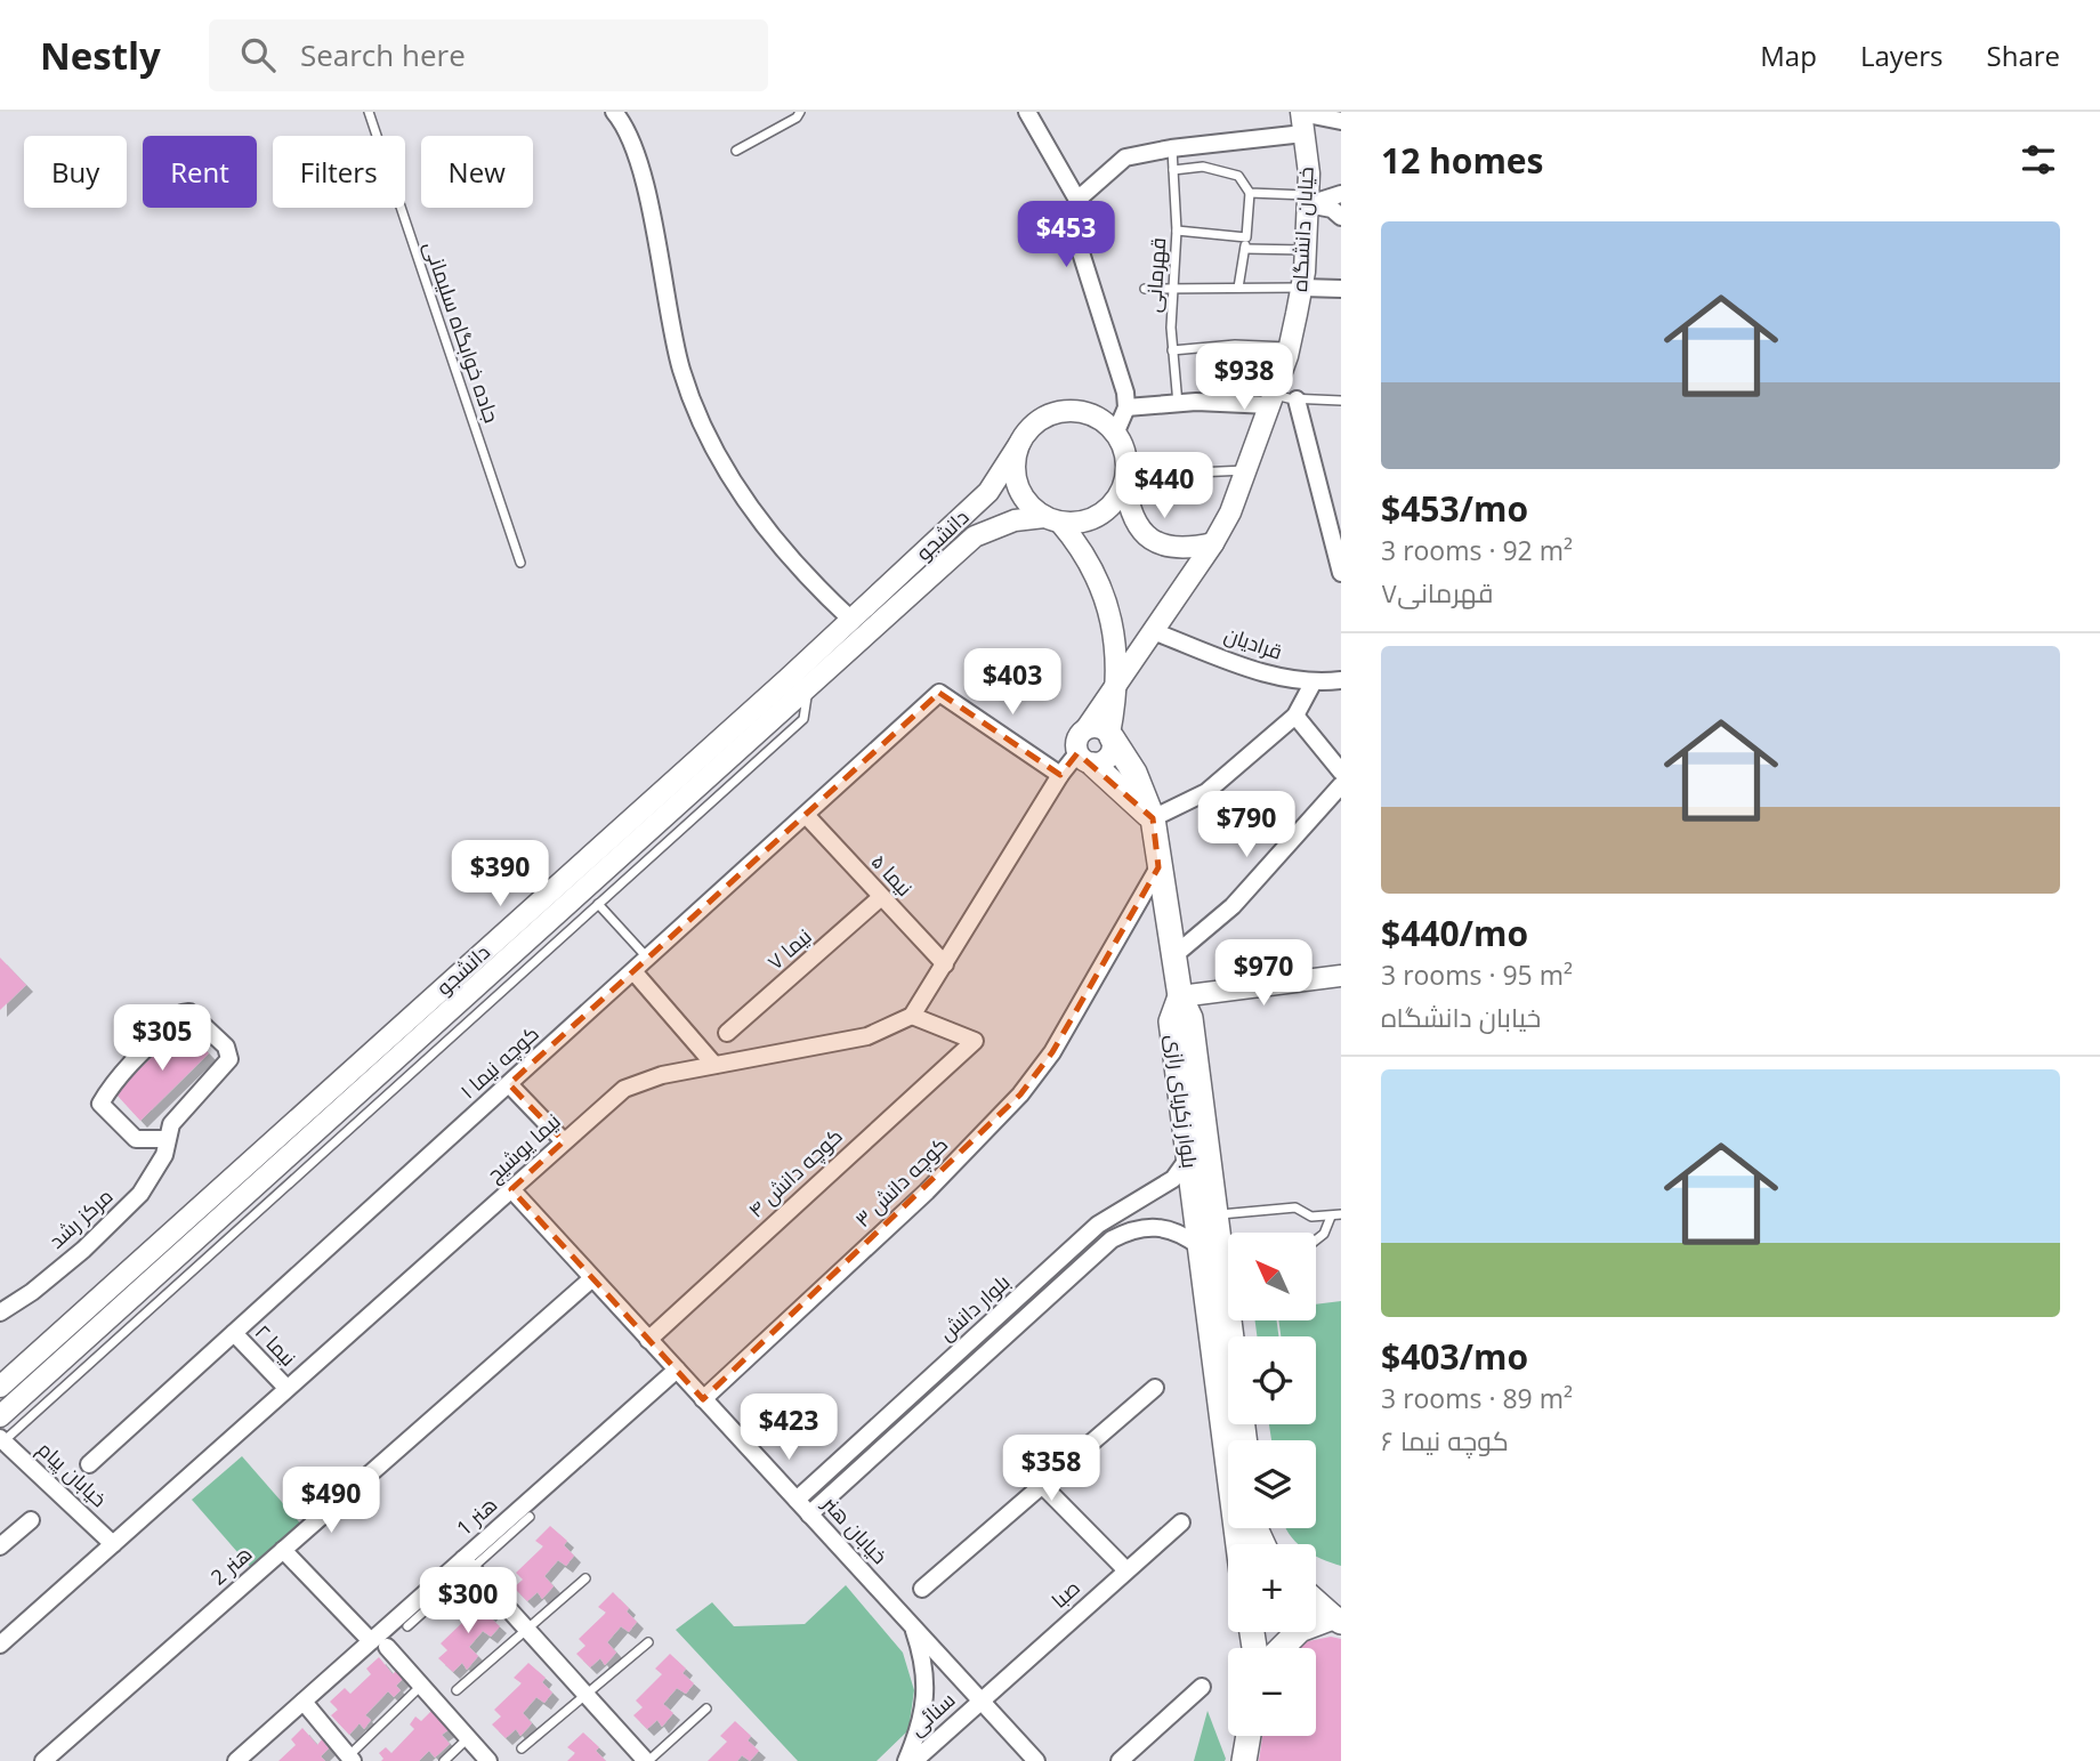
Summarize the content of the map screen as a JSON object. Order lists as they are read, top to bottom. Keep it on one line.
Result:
{"streets":{"main road":["بلوار زکریای رازی"],"street":["خیابان دانشگاه","دانشجو","قرادیان","نیما ۵","نیما ۷","کوچه نیما ۱","نیما یوشیج","کوچه دانش ۴","کوچه دانش ۳","مرکز رشد","بلوار دانش","نیما ۲","خیابان پیام","هنر 1","خیابان هنر","هنر 2","صبا","سنائی"],"lane":["قهرمانی","جاده خوابگاه سلیمانی"]},"crossings":[["خیابان دانشگاه","قرادیان"],["نیما ۵","نیما ۷"],["نیما ۵","کوچه نیما ۱"],["کوچه نیما ۱","نیما ۲"],["بلوار زکریای رازی","بلوار دانش"],["نیما یوشیج","کوچه دانش ۴"],["نیما یوشیج","نیما ۲"],["نیما یوشیج","خیابان پیام"],["نیما یوشیج","خیابان هنر"],["کوچه دانش ۴","خیابان هنر"],["کوچه دانش ۳","خیابان هنر"],["بلوار دانش","خیابان هنر"],["هنر 1","خیابان هنر"],["خیابان هنر","هنر 2"],["خیابان هنر","صبا"],["خیابان هنر","سنائی"],["صبا","سنائی"]],"north":"top left","page":{"header":"Nestly","search":"Search here","nav":["Map","Layers","Share"],"heading":"12 homes","chip":["Buy","Rent","Filters","New"],"price":["$453","$938","$440","$403","$790","$390","$970","$305","$423","$358","$490","$300"],"list":[{"name":"$453/mo","note":"3 rooms · 92 m² · قهرمانی۷"},{"name":"$440/mo","note":"3 rooms · 95 m² · خیابان دانشگاه"},{"name":"$403/mo","note":"3 rooms · 89 m² · کوچه نیما ۶"}],"map_buttons":["+","−"]}}
